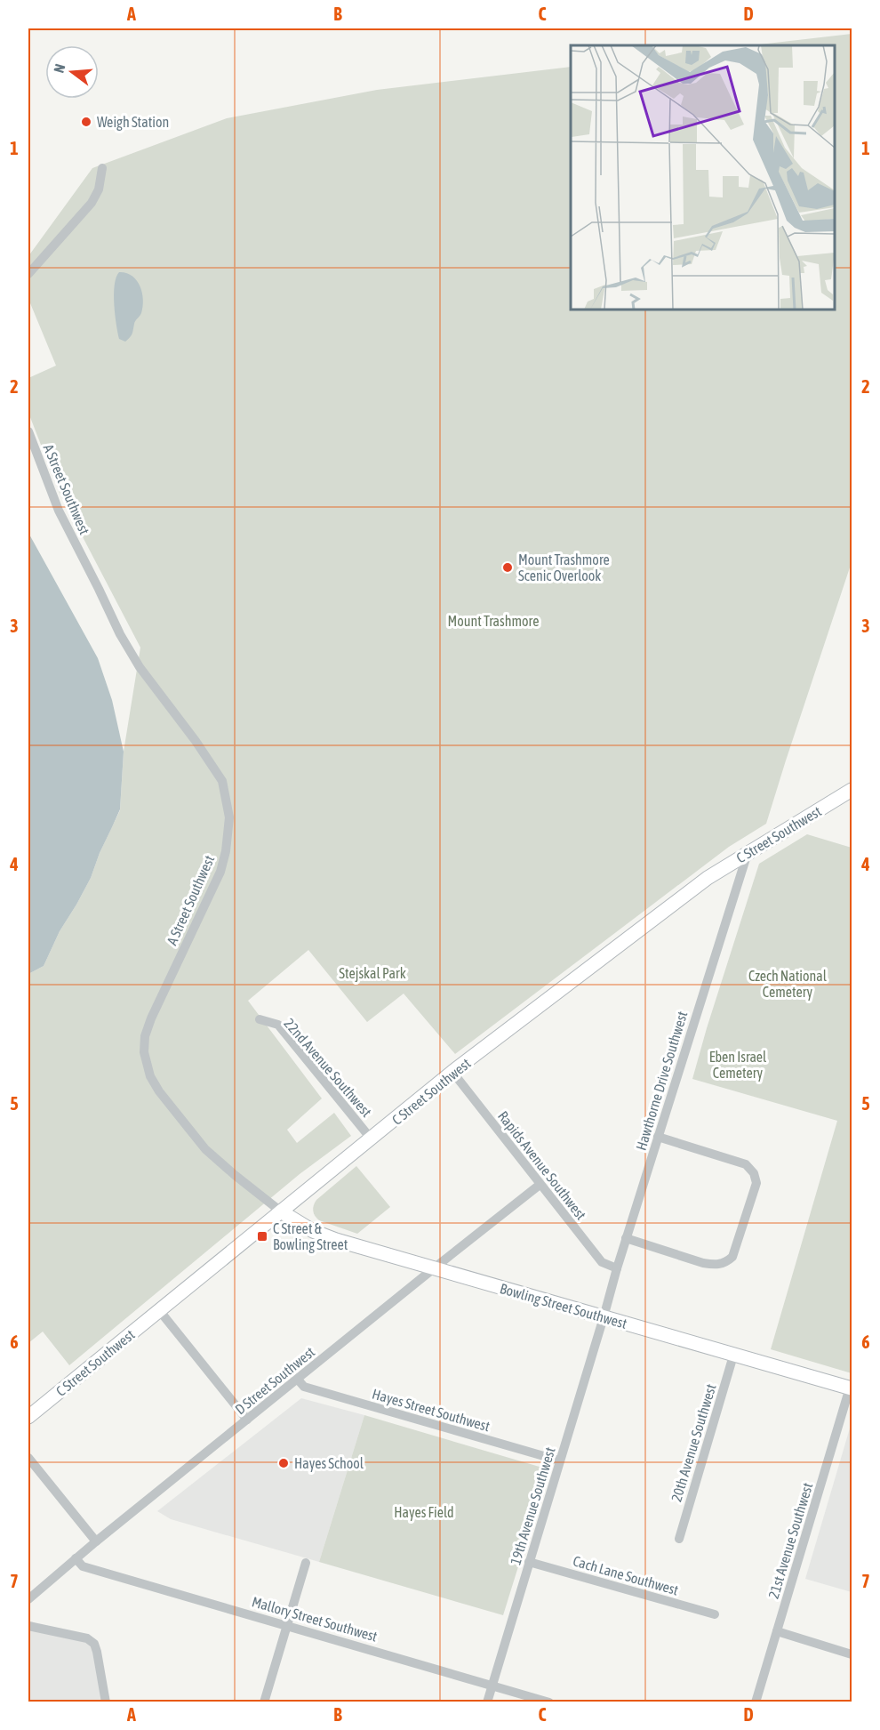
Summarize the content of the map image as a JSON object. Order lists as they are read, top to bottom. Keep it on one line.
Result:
{"streets":{"main road":["C Street Southwest","Bowling Street Southwest"],"street":["A Street Southwest","22nd Avenue Southwest","Hawthorne Drive Southwest","Rapids Avenue Southwest","D Street Southwest","Hayes Street Southwest","20th Avenue Southwest","19th Avenue Southwest","21st Avenue Southwest","Cach Lane Southwest","Mallory Street Southwest"]},"crossings":[["A Street Southwest","C Street Southwest"],["A Street Southwest","Bowling Street Southwest"],["C Street Southwest","22nd Avenue Southwest"],["C Street Southwest","Hawthorne Drive Southwest"],["C Street Southwest","Rapids Avenue Southwest"],["C Street Southwest","Bowling Street Southwest"],["Hawthorne Drive Southwest","Rapids Avenue Southwest"],["Hawthorne Drive Southwest","Bowling Street Southwest"],["Hawthorne Drive Southwest","19th Avenue Southwest"],["Rapids Avenue Southwest","D Street Southwest"],["Bowling Street Southwest","D Street Southwest"],["Bowling Street Southwest","20th Avenue Southwest"],["Bowling Street Southwest","19th Avenue Southwest"],["Bowling Street Southwest","21st Avenue Southwest"],["D Street Southwest","Hayes Street Southwest"],["D Street Southwest","Mallory Street Southwest"],["Hayes Street Southwest","19th Avenue Southwest"],["19th Avenue Southwest","Cach Lane Southwest"],["19th Avenue Southwest","Mallory Street Southwest"]],"parks":["Mount Trashmore","Stejskal Park","Czech National Cemetery","Eben Israel Cemetery","Hayes Field"],"places":{"other":["Weigh Station","Mount Trashmore Scenic Overlook","Hayes School"],"transit":["C Street & Bowling Street"]},"north":"left","grid":{"columns":["A","B","C","D"],"rows":["1","2","3","4","5","6","7"]}}
